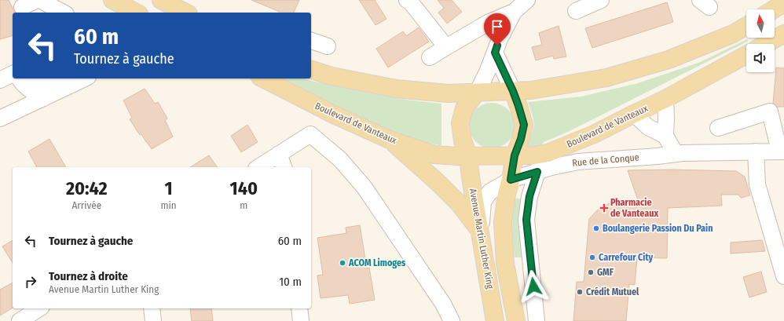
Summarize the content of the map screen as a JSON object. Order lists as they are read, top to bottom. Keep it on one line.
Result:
{"streets":{"main road":["Boulevard de Vanteaux","Avenue Martin Luther King"],"street":["Rue de la Conque"]},"crossings":[["Boulevard de Vanteaux","Avenue Martin Luther King"],["Rue de la Conque","Avenue Martin Luther King"]],"places":{"health":["Pharmacie de Vanteaux"],"other":["Boulangerie Passion Du Pain","Carrefour City","ACOM Limoges","GMF","Crédit Mutuel"]},"north":"top","page":{"turn":["60 m","Tournez à gauche"],"eta":["20:42","Arrivée","1","min","140","m"],"list":[{"name":"Tournez à gauche","value":"60 m"},{"name":"Tournez à droite","note":"Avenue Martin Luther King","value":"10 m"}]}}
